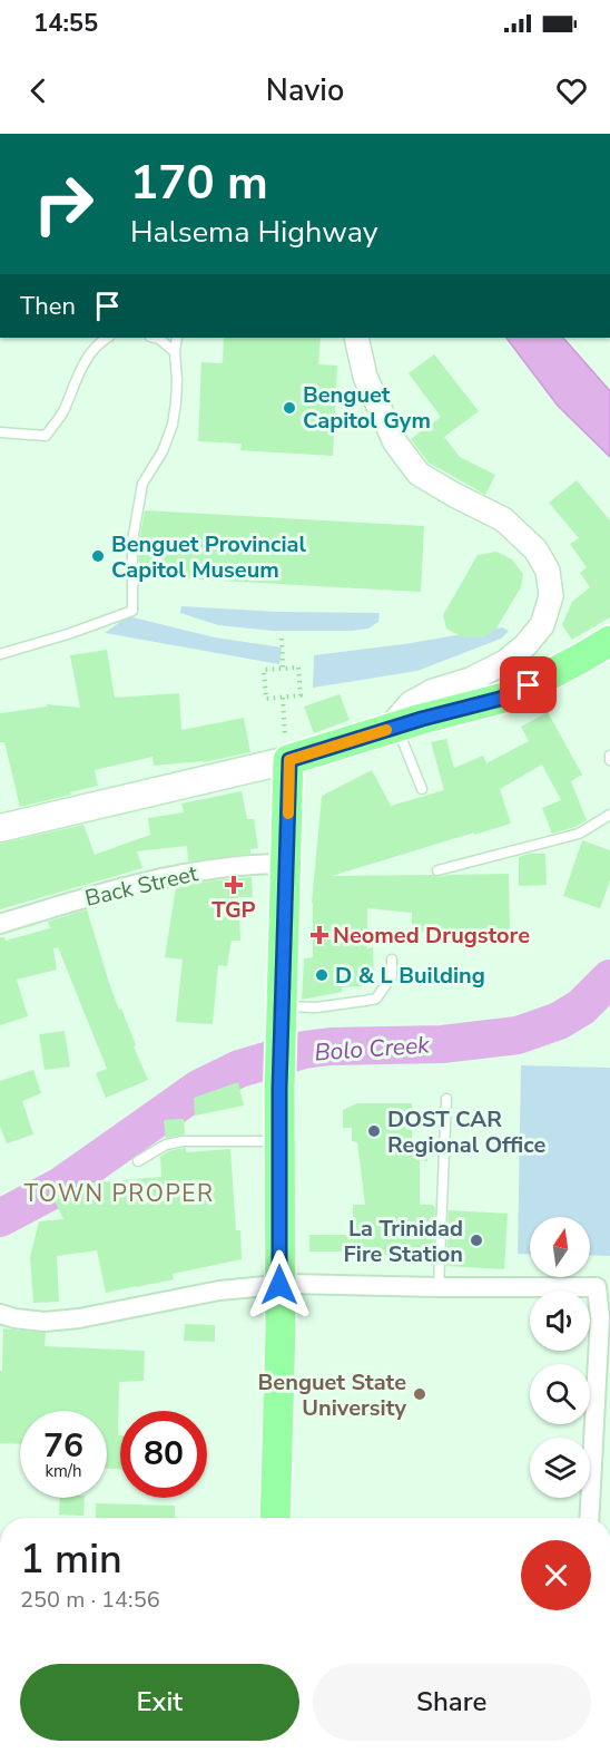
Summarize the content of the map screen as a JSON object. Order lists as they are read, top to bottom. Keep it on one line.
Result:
{"streets":{"street":["Back Street"]},"districts":["TOWN PROPER"],"water":["Bolo Creek"],"places":{"other":["Benguet Capitol Gym","Benguet Provincial Capitol Museum","D & L Building","DOST CAR Regional Office","La Trinidad Fire Station","Benguet State University"],"health":["TGP","Neomed Drugstore"]},"north":"top","page":{"status":"14:55","header":"Navio","turn":["170 m","Halsema Highway"],"then":"Then","speed":"76 km/h","limit":"80","heading":["1 min","250 m · 14:56"],"buttons":["Exit","Share"]}}
